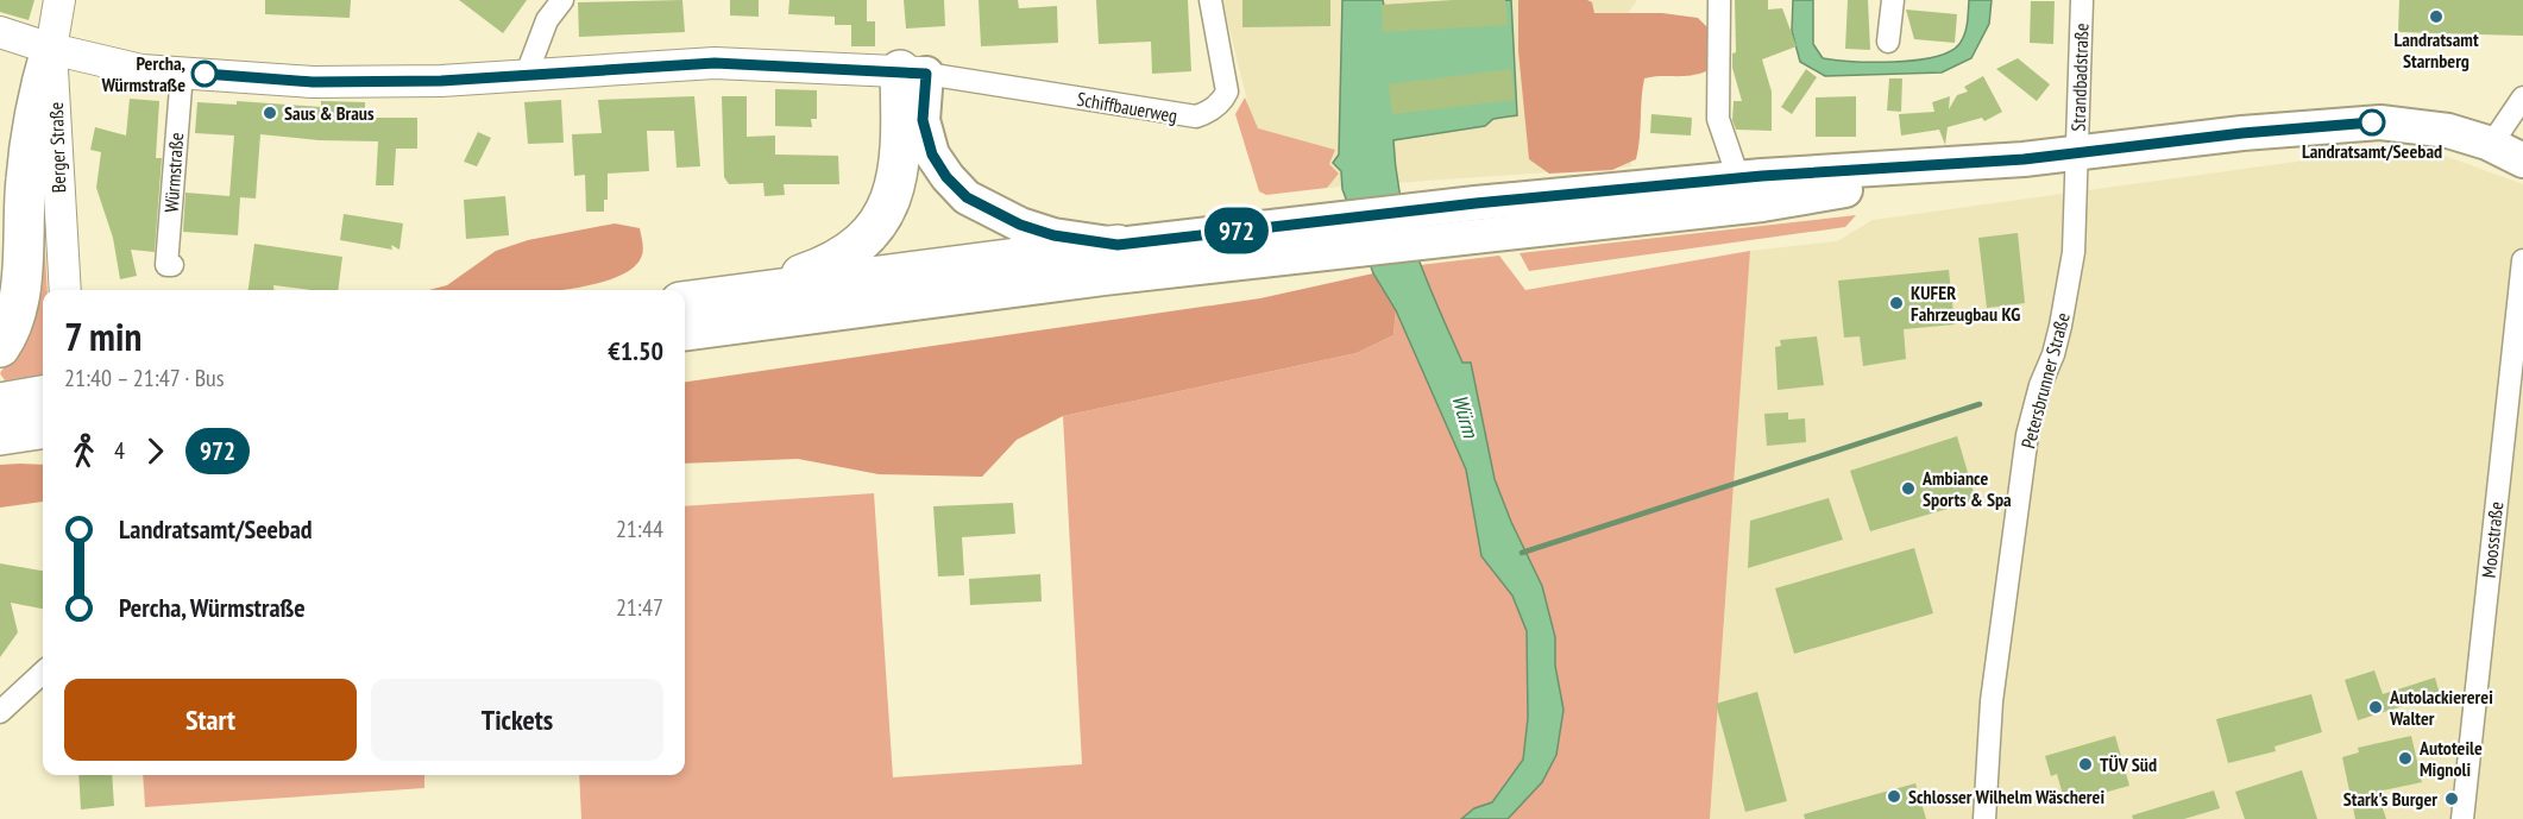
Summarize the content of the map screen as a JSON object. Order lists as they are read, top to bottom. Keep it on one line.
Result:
{"streets":{"main road":["Berger Straße"],"street":["Strandbadstraße","Schiffbauerweg","Würmstraße","Petersbrunner Straße","Moosstraße"]},"crossings":[["Strandbadstraße","Petersbrunner Straße"]],"water":["Würm"],"places":["Landratsamt Starnberg","Percha, Würmstraße","Saus & Braus","Landratsamt/Seebad","KUFER Fahrzeugbau KG","Ambiance Sports & Spa","Autolackiererei Walter","Autoteile Mignoli","TÜV Süd","Schlosser Wilhelm Wäscherei","Stark's Burger"],"lines":["bus line 972"],"page":{"on_map":"972","heading":["7 min","21:40 – 21:47 · Bus","€1.50"],"legs":["4","972"],"list":[{"name":"Landratsamt/Seebad","value":"21:44"},{"name":"Percha, Würmstraße","value":"21:47"}],"buttons":["Start","Tickets"]}}
